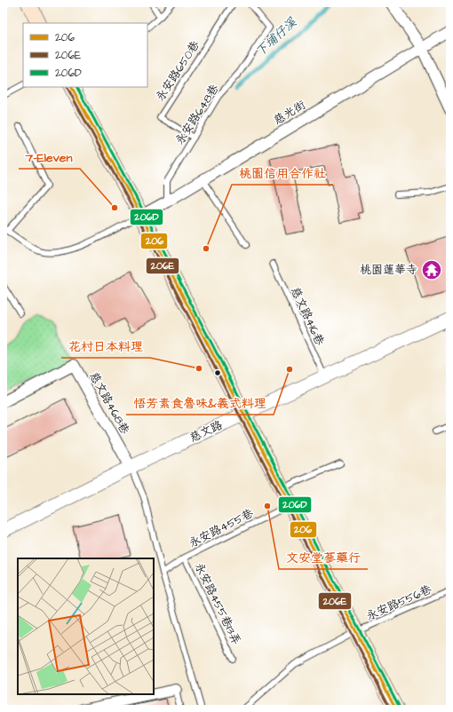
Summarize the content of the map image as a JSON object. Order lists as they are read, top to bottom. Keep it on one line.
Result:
{"streets":{"street":["慈光街","慈文路468巷","慈文路"],"lane":["永安路650巷","永安路648巷","慈文路416巷","永安路455巷","永安路556巷","永安路455巷13弄"]},"crossings":[["永安路650巷","永安路648巷"],["慈光街","永安路648巷"],["慈文路416巷","慈文路"],["慈文路468巷","慈文路"],["永安路455巷","永安路455巷13弄"]],"water":["下埔仔溪"],"places":{"other":["7-Eleven","桃園信用合作社","花村日本料理","悟芳素食魯味&義式料理","文安堂蔘藥行"],"temple":["桃園蓮華寺"]},"lines":["transit line 206","transit line 206D","transit line 206E"],"legend":["206","206E","206D"]}
